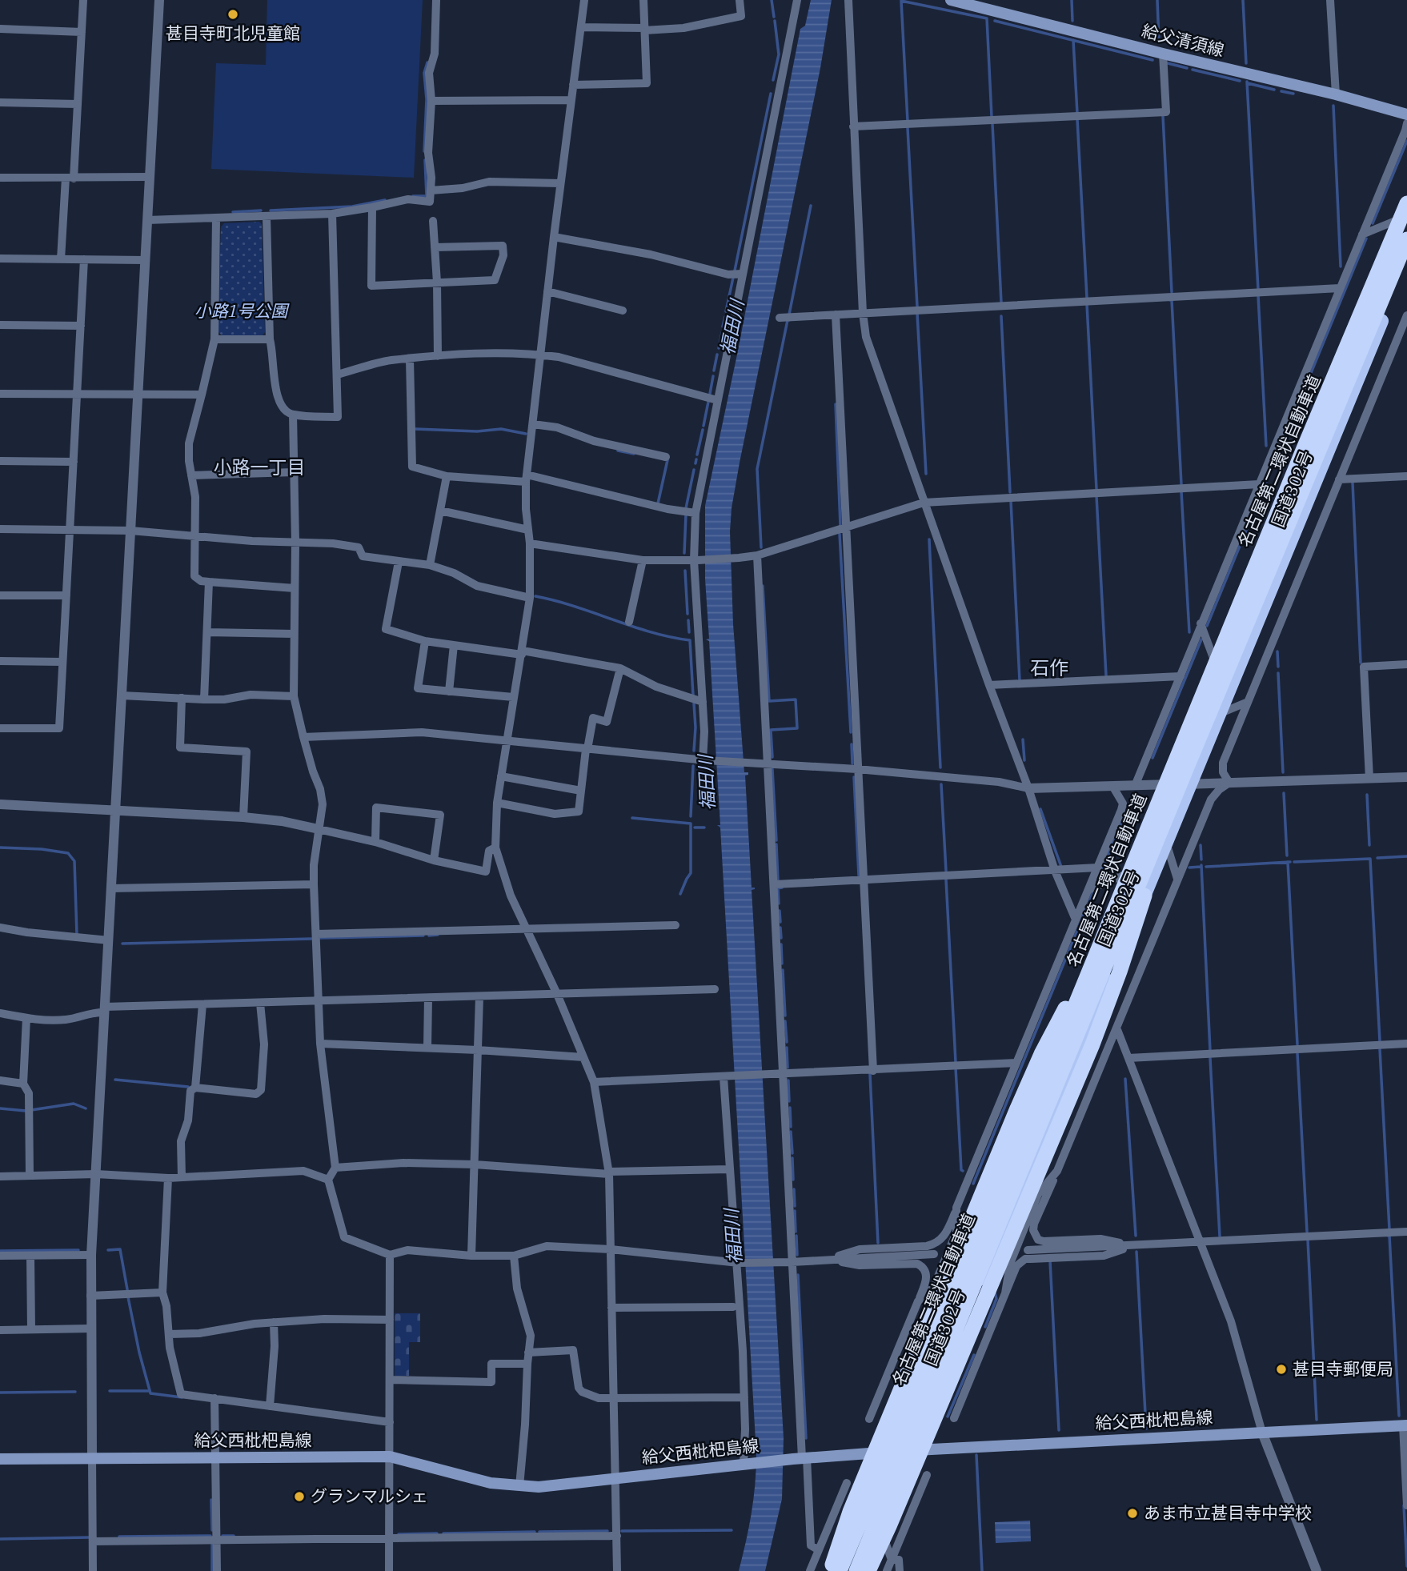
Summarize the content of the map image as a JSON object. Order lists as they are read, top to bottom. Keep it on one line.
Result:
{"streets":{"highway":["名古屋第二環状自動車道","国道302号"],"main road":["給父清須線","給父西枇杷島線"]},"crossings":[["国道302号","給父西枇杷島線"]],"districts":["小路一丁目","石作"],"water":["福田川"],"parks":["小路1号公園"],"places":["甚目寺町北児童館","甚目寺郵便局","グランマルシェ","あま市立甚目寺中学校"]}
